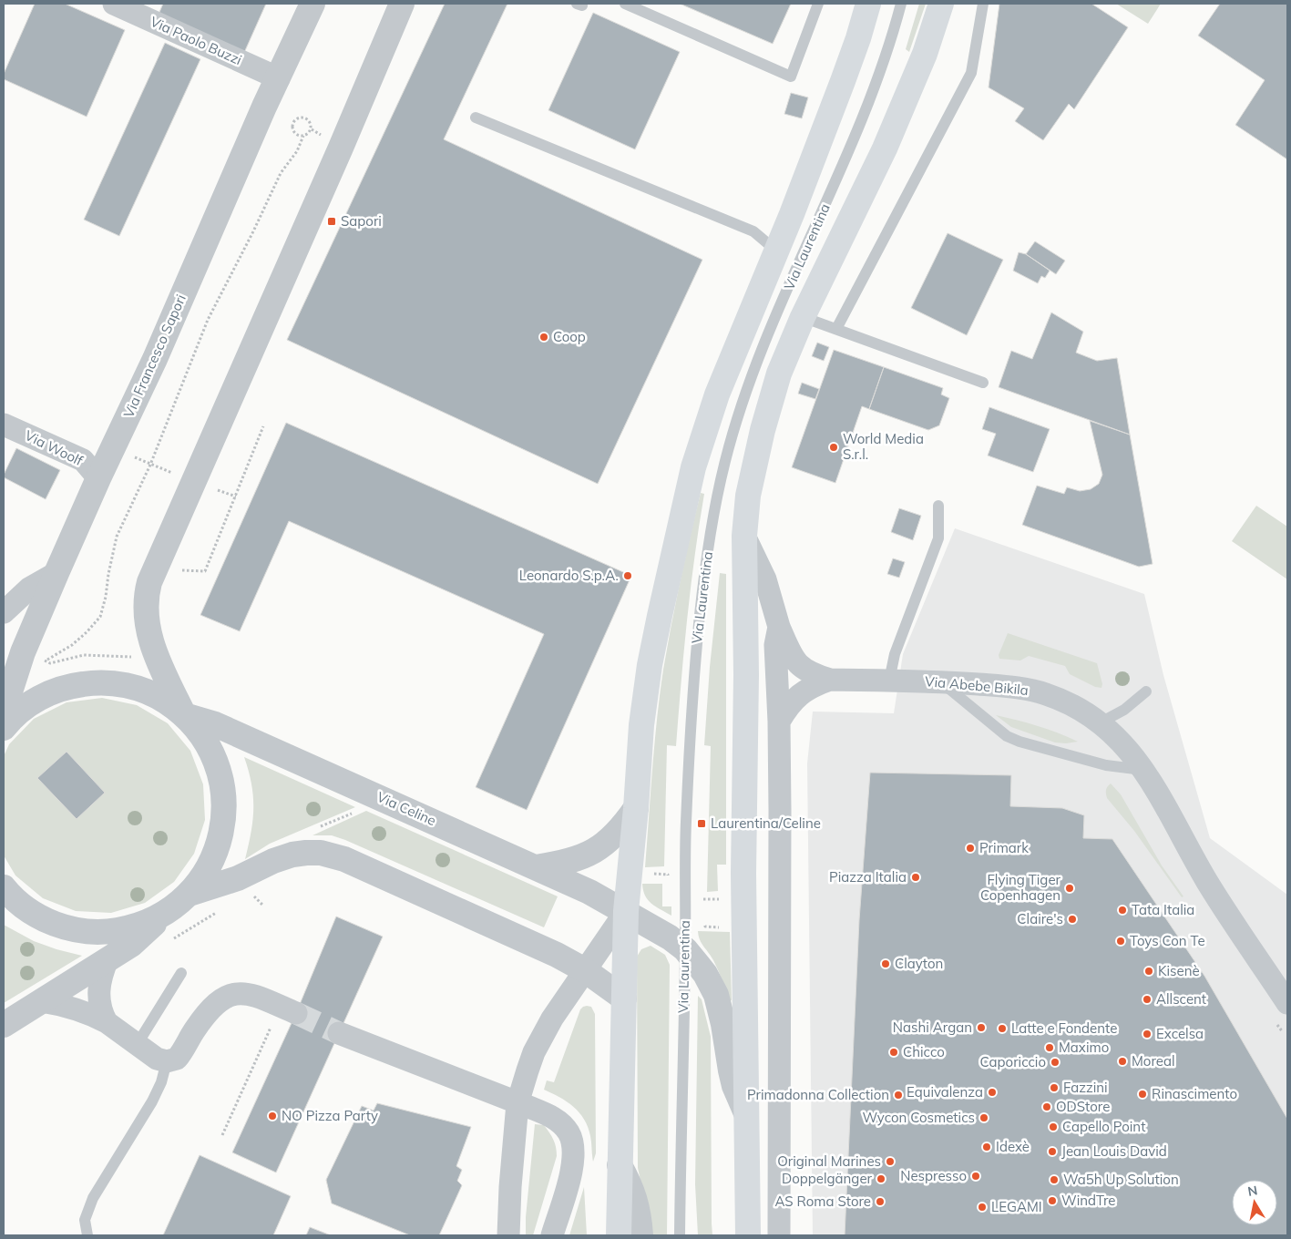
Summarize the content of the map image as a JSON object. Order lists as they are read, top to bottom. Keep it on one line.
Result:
{"streets":{"main road":["Via Laurentina"],"street":["Via Paolo Buzzi","Via Francesco Sapori","Via Woolf","Via Abebe Bikila","Via Celine"]},"crossings":[["Via Paolo Buzzi","Via Francesco Sapori"],["Via Laurentina","Via Abebe Bikila"],["Via Laurentina","Via Celine"],["Via Francesco Sapori","Via Woolf"]],"places":{"transit":["Sapori","Laurentina/Celine"],"other":["Coop","World Media S.r.l.","Leonardo S.p.A.","Primark","Piazza Italia","Flying Tiger Copenhagen","Tata Italia","Claire's","Toys Con Te","Clayton","Kisenè","Allscent","Nashi Argan","Latte e Fondente","Excelsa","Maximo","Chicco","Moreal","Caporiccio","Fazzini","Equivalenza","Rinascimento","Primadonna Collection","ODStore","NO Pizza Party","Wycon Cosmetics","Capello Point","Idexè","Jean Louis David","Original Marines","Nespresso","Doppelgänger","Wa5h Up Solution","WindTre","AS Roma Store","LEGAMI"]},"north":"top"}
